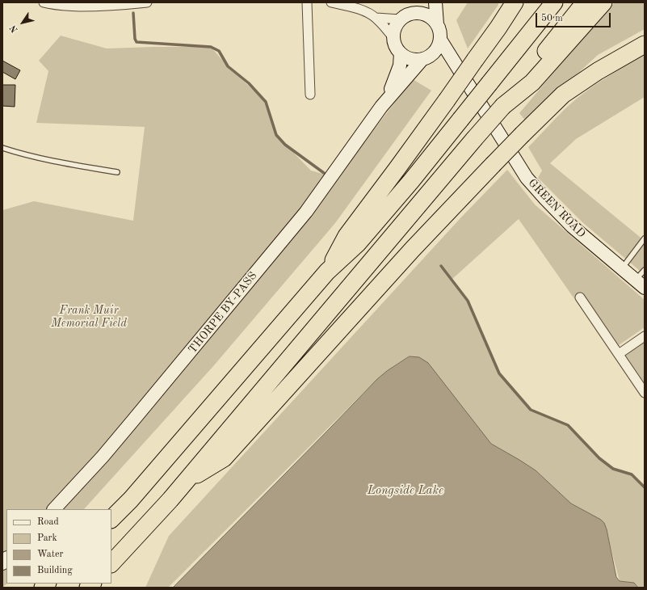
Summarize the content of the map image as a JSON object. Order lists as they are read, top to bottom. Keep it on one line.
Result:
{"streets":{"main road":["GREEN ROAD","THORPE BY-PASS"]},"crossings":[["GREEN ROAD","THORPE BY-PASS"]],"water":["Longside Lake"],"parks":["Frank Muir Memorial Field"],"legend":["Road","Park","Water","Building"],"scale_bar":"50 m","north":"bottom left"}
